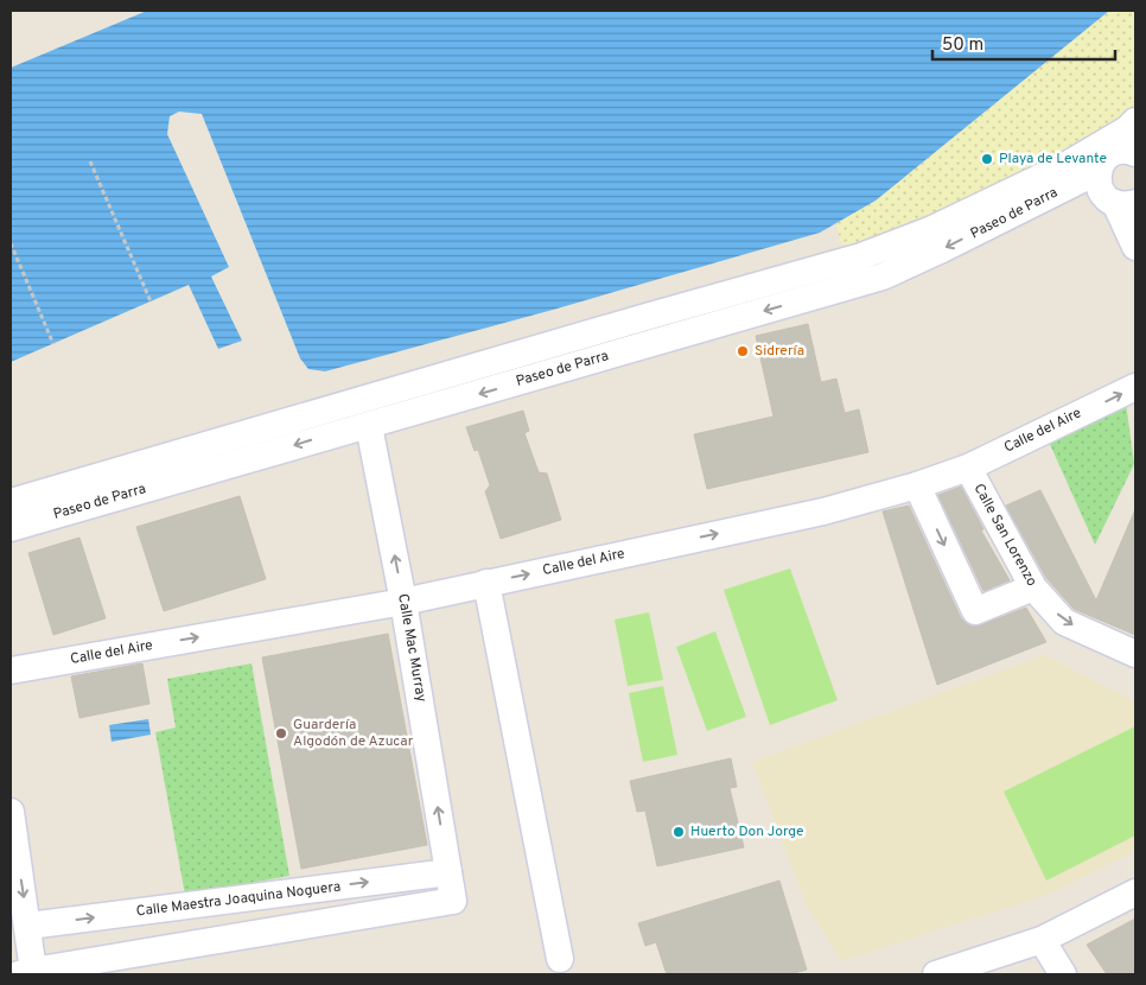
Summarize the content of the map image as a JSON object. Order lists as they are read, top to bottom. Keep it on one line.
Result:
{"streets":{"street":["Paseo de Parra","Calle del Aire","Calle San Lorenzo","Calle Mac Murray","Calle Maestra Joaquina Noguera"]},"crossings":[["Paseo de Parra","Calle Mac Murray"],["Calle del Aire","Calle San Lorenzo"],["Calle del Aire","Calle Mac Murray"],["Calle Mac Murray","Calle Maestra Joaquina Noguera"]],"one_way":["Calle San Lorenzo","Calle Maestra Joaquina Noguera"],"places":["Playa de Levante","Sidrería","Guardería Algodón de Azucar","Huerto Don Jorge"],"scale_bar":"50 m"}
